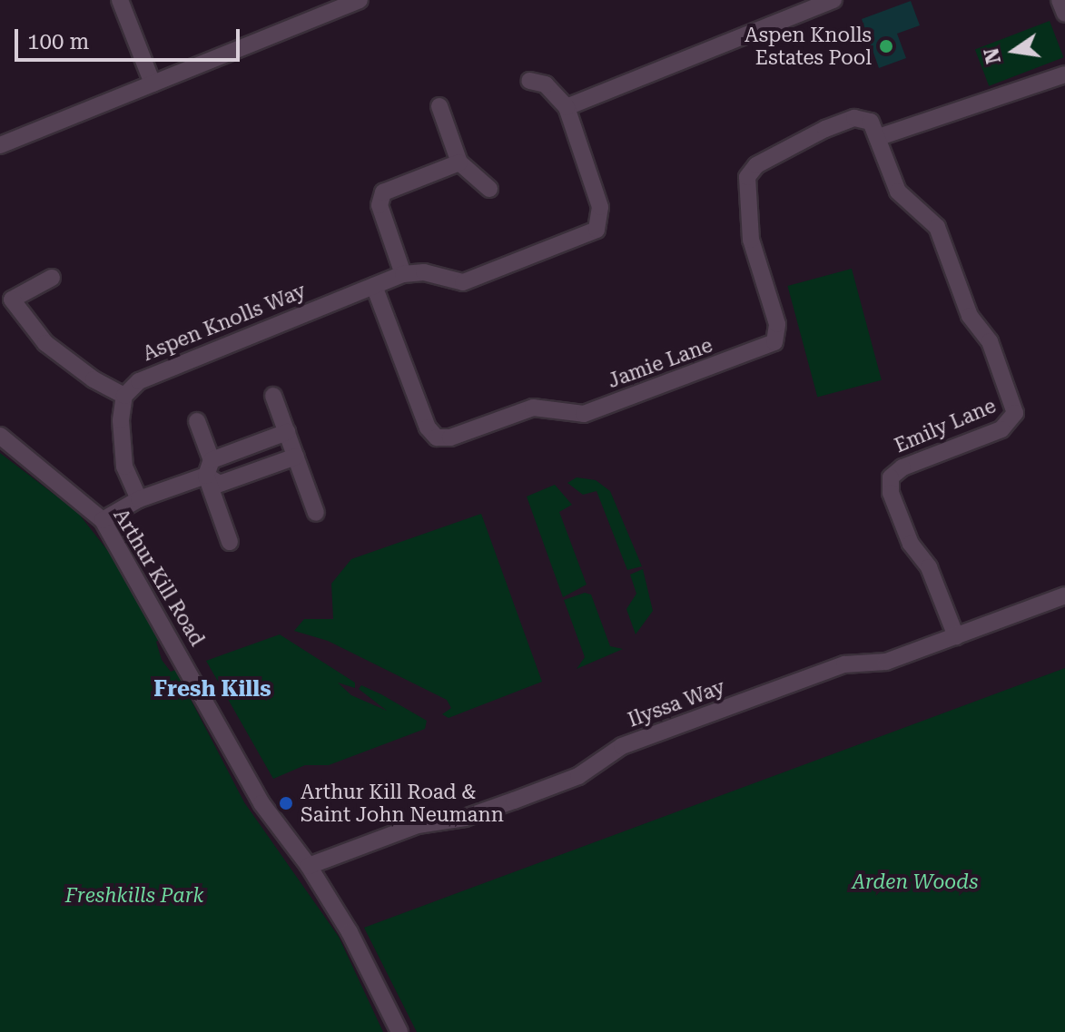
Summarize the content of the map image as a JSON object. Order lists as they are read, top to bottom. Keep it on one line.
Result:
{"streets":{"street":["Aspen Knolls Way","Jamie Lane","Emily Lane","Arthur Kill Road","Ilyssa Way"]},"crossings":[["Aspen Knolls Way","Jamie Lane"],["Jamie Lane","Emily Lane"],["Emily Lane","Ilyssa Way"],["Arthur Kill Road","Ilyssa Way"]],"districts":["Fresh Kills"],"parks":["Arden Woods","Freshkills Park"],"places":["Aspen Knolls Estates Pool","Arthur Kill Road & Saint John Neumann"],"scale_bar":"100 m","north":"left"}
